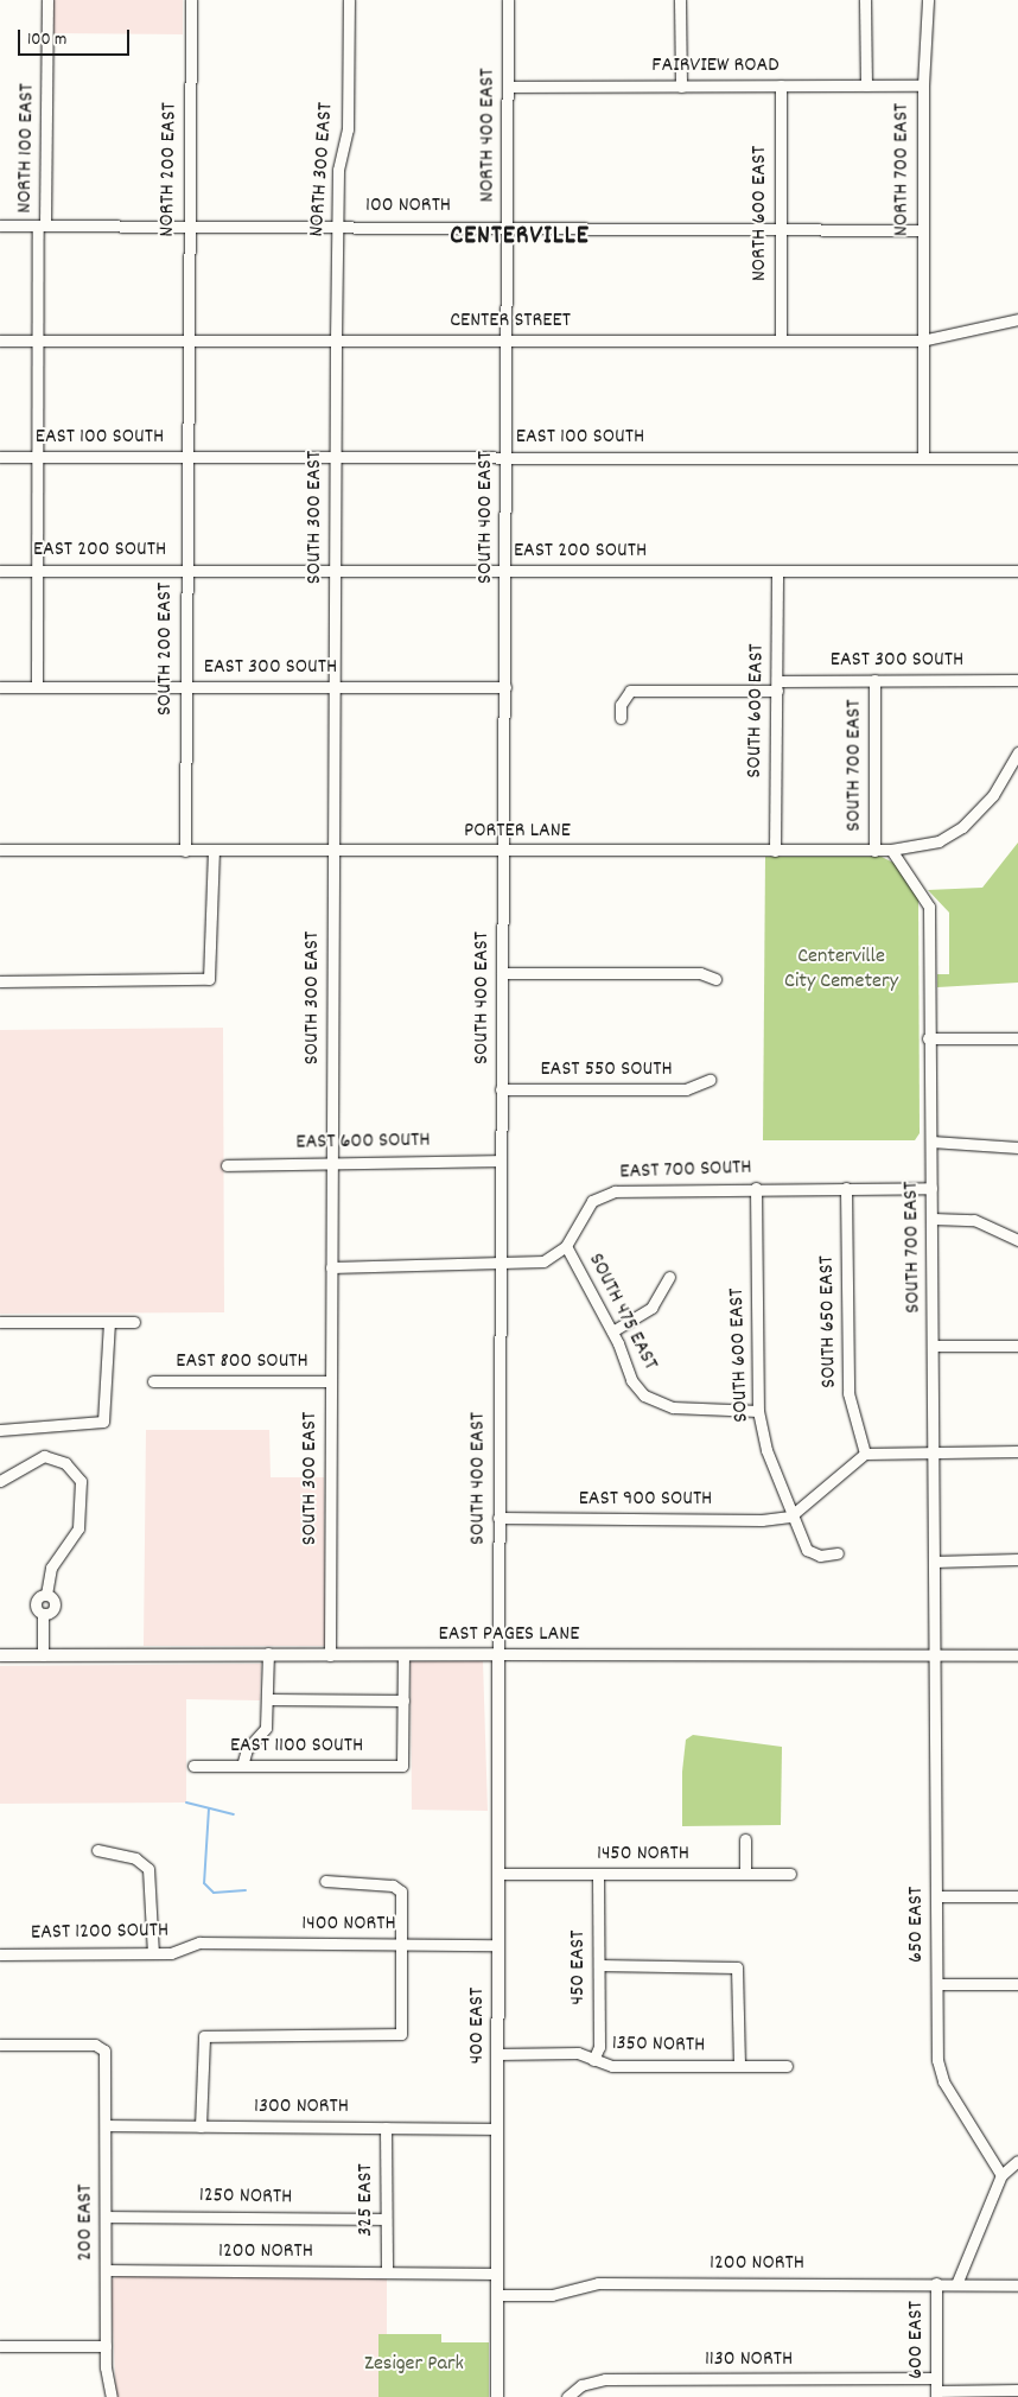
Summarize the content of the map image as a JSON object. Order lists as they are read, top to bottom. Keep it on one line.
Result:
{"streets":{"main road":["EAST PAGES LANE","400 EAST"],"street":["FAIRVIEW ROAD","NORTH 400 EAST","NORTH 100 EAST","NORTH 200 EAST","NORTH 300 EAST","NORTH 700 EAST","100 NORTH","NORTH 600 EAST","CENTER STREET","EAST 100 SOUTH","SOUTH 300 EAST","SOUTH 400 EAST","EAST 200 SOUTH","SOUTH 200 EAST","EAST 300 SOUTH","SOUTH 600 EAST","SOUTH 700 EAST","PORTER LANE","EAST 550 SOUTH","EAST 600 SOUTH","EAST 700 SOUTH","SOUTH 475 EAST","SOUTH 650 EAST","EAST 800 SOUTH","EAST 900 SOUTH","EAST 1100 SOUTH","1450 NORTH","1400 NORTH","650 EAST","EAST 1200 SOUTH","450 EAST","1350 NORTH","1300 NORTH","1250 NORTH","325 EAST","200 EAST","1200 NORTH","600 EAST","1130 NORTH"]},"crossings":[["FAIRVIEW ROAD","NORTH 400 EAST"],["FAIRVIEW ROAD","NORTH 700 EAST"],["FAIRVIEW ROAD","NORTH 600 EAST"],["NORTH 400 EAST","100 NORTH"],["NORTH 400 EAST","CENTER STREET"],["NORTH 400 EAST","SOUTH 400 EAST"],["NORTH 100 EAST","100 NORTH"],["NORTH 100 EAST","CENTER STREET"],["NORTH 100 EAST","EAST 100 SOUTH"],["NORTH 100 EAST","EAST 200 SOUTH"],["NORTH 100 EAST","EAST 300 SOUTH"],["NORTH 200 EAST","100 NORTH"],["NORTH 200 EAST","CENTER STREET"],["NORTH 200 EAST","SOUTH 200 EAST"],["NORTH 300 EAST","100 NORTH"],["NORTH 300 EAST","CENTER STREET"],["NORTH 300 EAST","SOUTH 300 EAST"],["NORTH 700 EAST","100 NORTH"],["NORTH 700 EAST","CENTER STREET"],["100 NORTH","NORTH 600 EAST"],["NORTH 600 EAST","CENTER STREET"],["CENTER STREET","SOUTH 300 EAST"],["CENTER STREET","SOUTH 400 EAST"],["CENTER STREET","SOUTH 200 EAST"],["EAST 100 SOUTH","SOUTH 300 EAST"],["EAST 100 SOUTH","SOUTH 400 EAST"],["EAST 100 SOUTH","SOUTH 200 EAST"],["SOUTH 300 EAST","EAST 200 SOUTH"],["SOUTH 300 EAST","EAST 300 SOUTH"],["SOUTH 300 EAST","PORTER LANE"],["SOUTH 300 EAST","EAST 600 SOUTH"],["SOUTH 300 EAST","EAST 700 SOUTH"],["SOUTH 300 EAST","EAST 800 SOUTH"],["SOUTH 300 EAST","EAST PAGES LANE"],["SOUTH 400 EAST","EAST 200 SOUTH"],["SOUTH 400 EAST","EAST 300 SOUTH"],["SOUTH 400 EAST","PORTER LANE"],["SOUTH 400 EAST","EAST 550 SOUTH"],["SOUTH 400 EAST","EAST 600 SOUTH"],["SOUTH 400 EAST","EAST 700 SOUTH"],["SOUTH 400 EAST","EAST 900 SOUTH"],["SOUTH 400 EAST","EAST PAGES LANE"],["SOUTH 400 EAST","400 EAST"],["EAST 200 SOUTH","SOUTH 200 EAST"],["EAST 200 SOUTH","SOUTH 600 EAST"],["SOUTH 200 EAST","EAST 300 SOUTH"],["SOUTH 200 EAST","PORTER LANE"],["EAST 300 SOUTH","SOUTH 600 EAST"],["EAST 300 SOUTH","SOUTH 700 EAST"],["SOUTH 600 EAST","PORTER LANE"],["SOUTH 600 EAST","EAST 700 SOUTH"],["SOUTH 600 EAST","SOUTH 475 EAST"],["SOUTH 600 EAST","EAST 900 SOUTH"],["SOUTH 700 EAST","PORTER LANE"],["SOUTH 700 EAST","EAST 700 SOUTH"],["SOUTH 700 EAST","EAST PAGES LANE"],["SOUTH 700 EAST","650 EAST"],["EAST 700 SOUTH","SOUTH 475 EAST"],["EAST 700 SOUTH","SOUTH 650 EAST"],["EAST PAGES LANE","650 EAST"],["EAST PAGES LANE","400 EAST"],["1450 NORTH","450 EAST"],["1450 NORTH","400 EAST"],["1400 NORTH","EAST 1200 SOUTH"],["1400 NORTH","400 EAST"],["450 EAST","1350 NORTH"],["400 EAST","1350 NORTH"],["400 EAST","1300 NORTH"],["400 EAST","1200 NORTH"],["1300 NORTH","325 EAST"],["1300 NORTH","200 EAST"],["1250 NORTH","325 EAST"],["1250 NORTH","200 EAST"],["325 EAST","1200 NORTH"],["200 EAST","1200 NORTH"],["1200 NORTH","600 EAST"],["600 EAST","1130 NORTH"]],"districts":["CENTERVILLE"],"parks":["Centerville City Cemetery","Zesiger Park"],"scale_bar":"100 m"}
